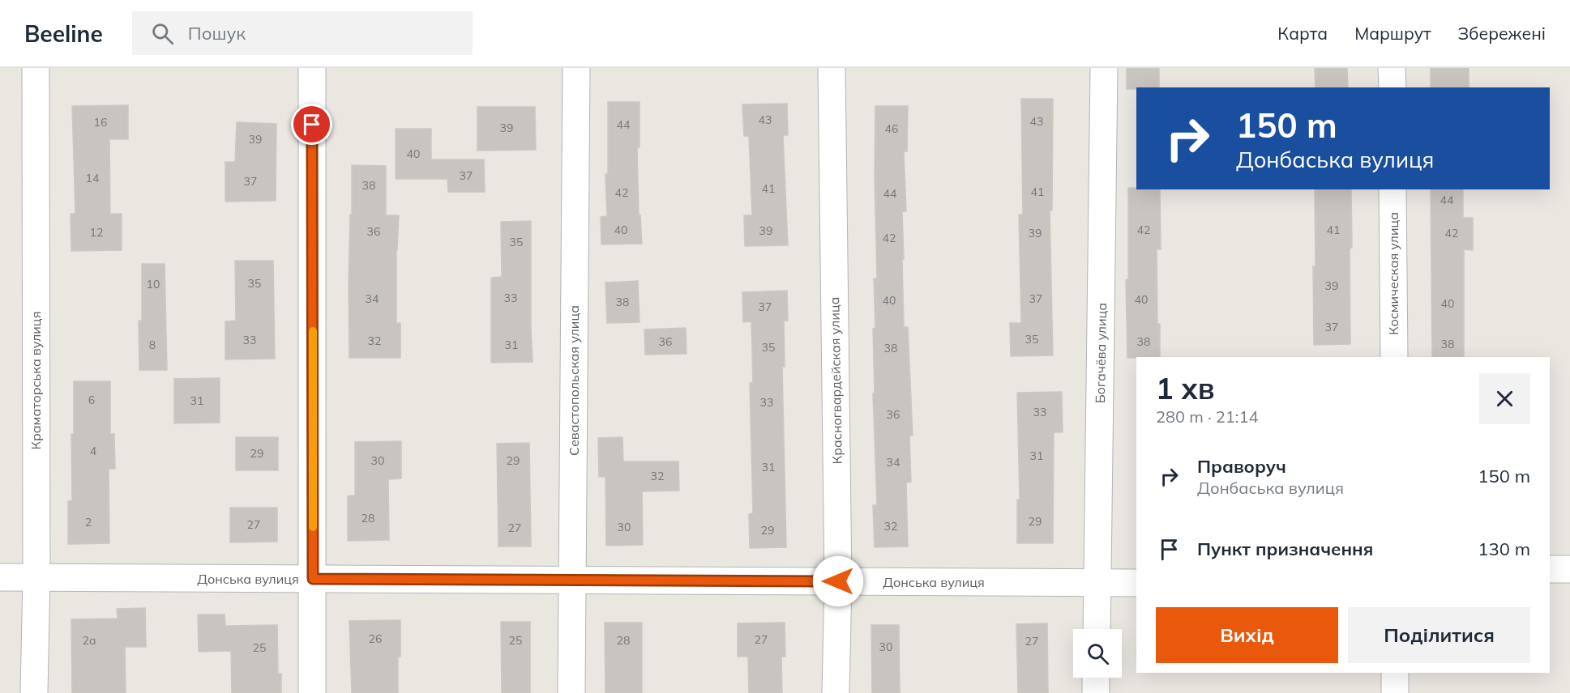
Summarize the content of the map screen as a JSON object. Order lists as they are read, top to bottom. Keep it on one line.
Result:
{"streets":{"street":["Космическая улица","Богачёва улица","Краматорська вулиця","Севастопольская улица","Красногвардейская улица","Донська вулиця"]},"crossings":[["Богачёва улица","Донська вулиця"],["Краматорська вулиця","Донська вулиця"],["Севастопольская улица","Донська вулиця"],["Красногвардейская улица","Донська вулиця"]],"house_numbers":["43","43","16","44","39","46","39","40","37","14","37","38","41","41","42","44","44","40","42","41","39","36","12","39","42","42","35","35","10","39","33","34","37","40","40","38","40","37","37","35","33","32","36","38","38","8","31","35","38","6","31","33","33","36","4","29","31","30","29","34","31","32","28","29","2","27","32","30","27","29","26","27","2а","25","28","27","30","25"],"page":{"header":"Beeline","search":"Пошук","nav":["Карта","Маршрут","Збережені"],"turn":["150 m","Донбаська вулиця"],"heading":["1 хв","280 m · 21:14"],"list":[{"name":"Праворуч","note":"Донбаська вулиця","value":"150 m"},{"name":"Пункт призначення","value":"130 m"}],"buttons":["Вихід","Поділитися"]}}
